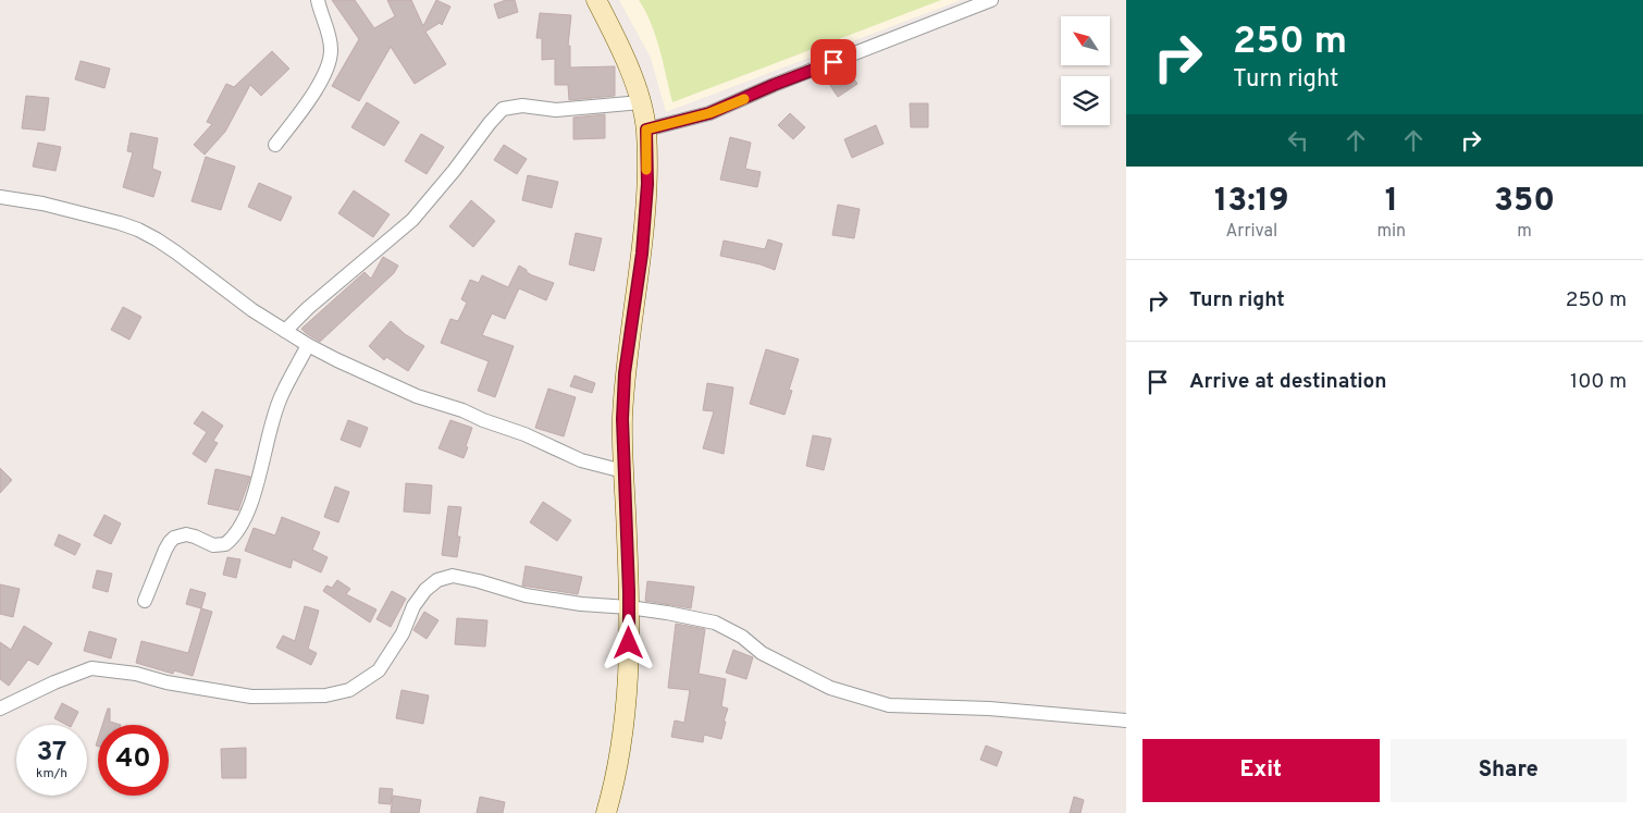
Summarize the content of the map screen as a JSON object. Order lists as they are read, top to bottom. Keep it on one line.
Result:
{"north":"top left","page":{"turn":["250 m","Turn right"],"eta":["13:19","Arrival","1","min","350","m"],"list":[{"name":"Turn right","value":"250 m"},{"name":"Arrive at destination","value":"100 m"}],"speed":"37 km/h","limit":"40","buttons":["Exit","Share"]}}
